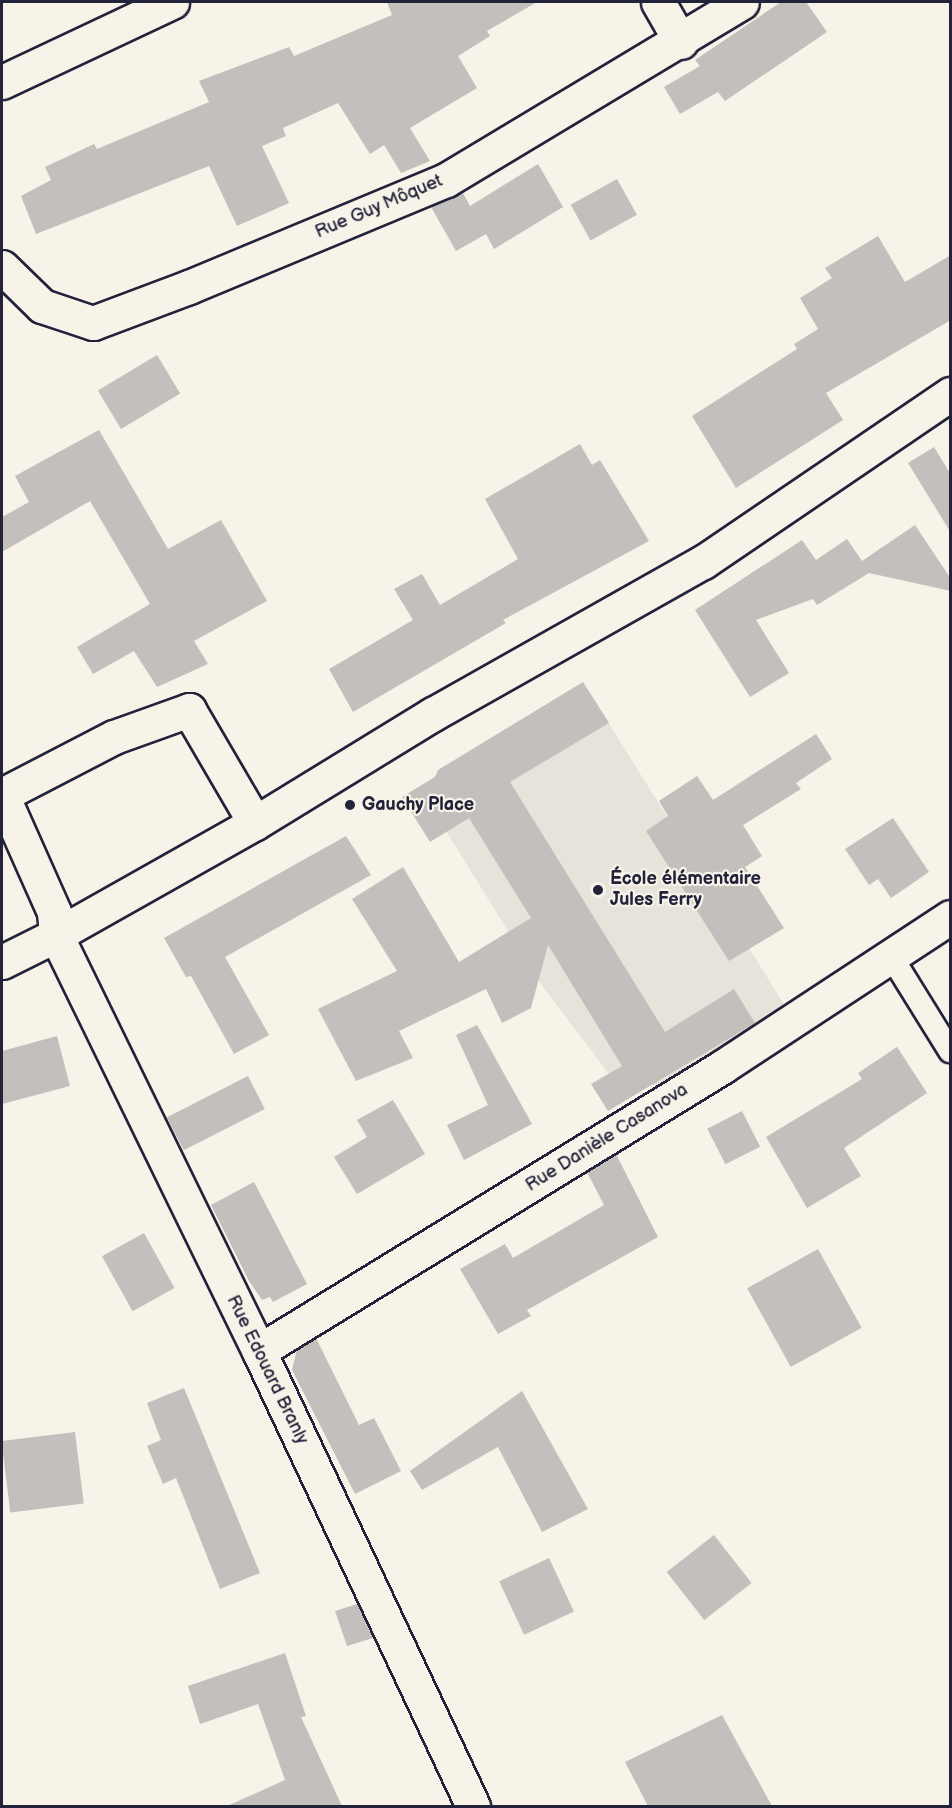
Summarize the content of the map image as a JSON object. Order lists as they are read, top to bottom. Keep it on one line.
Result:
{"streets":{"street":["Rue Guy Môquet","Rue Danièle Casanova","Rue Edouard Branly"]},"crossings":[["Rue Danièle Casanova","Rue Edouard Branly"]],"places":["Gauchy Place","École élémentaire Jules Ferry"]}
